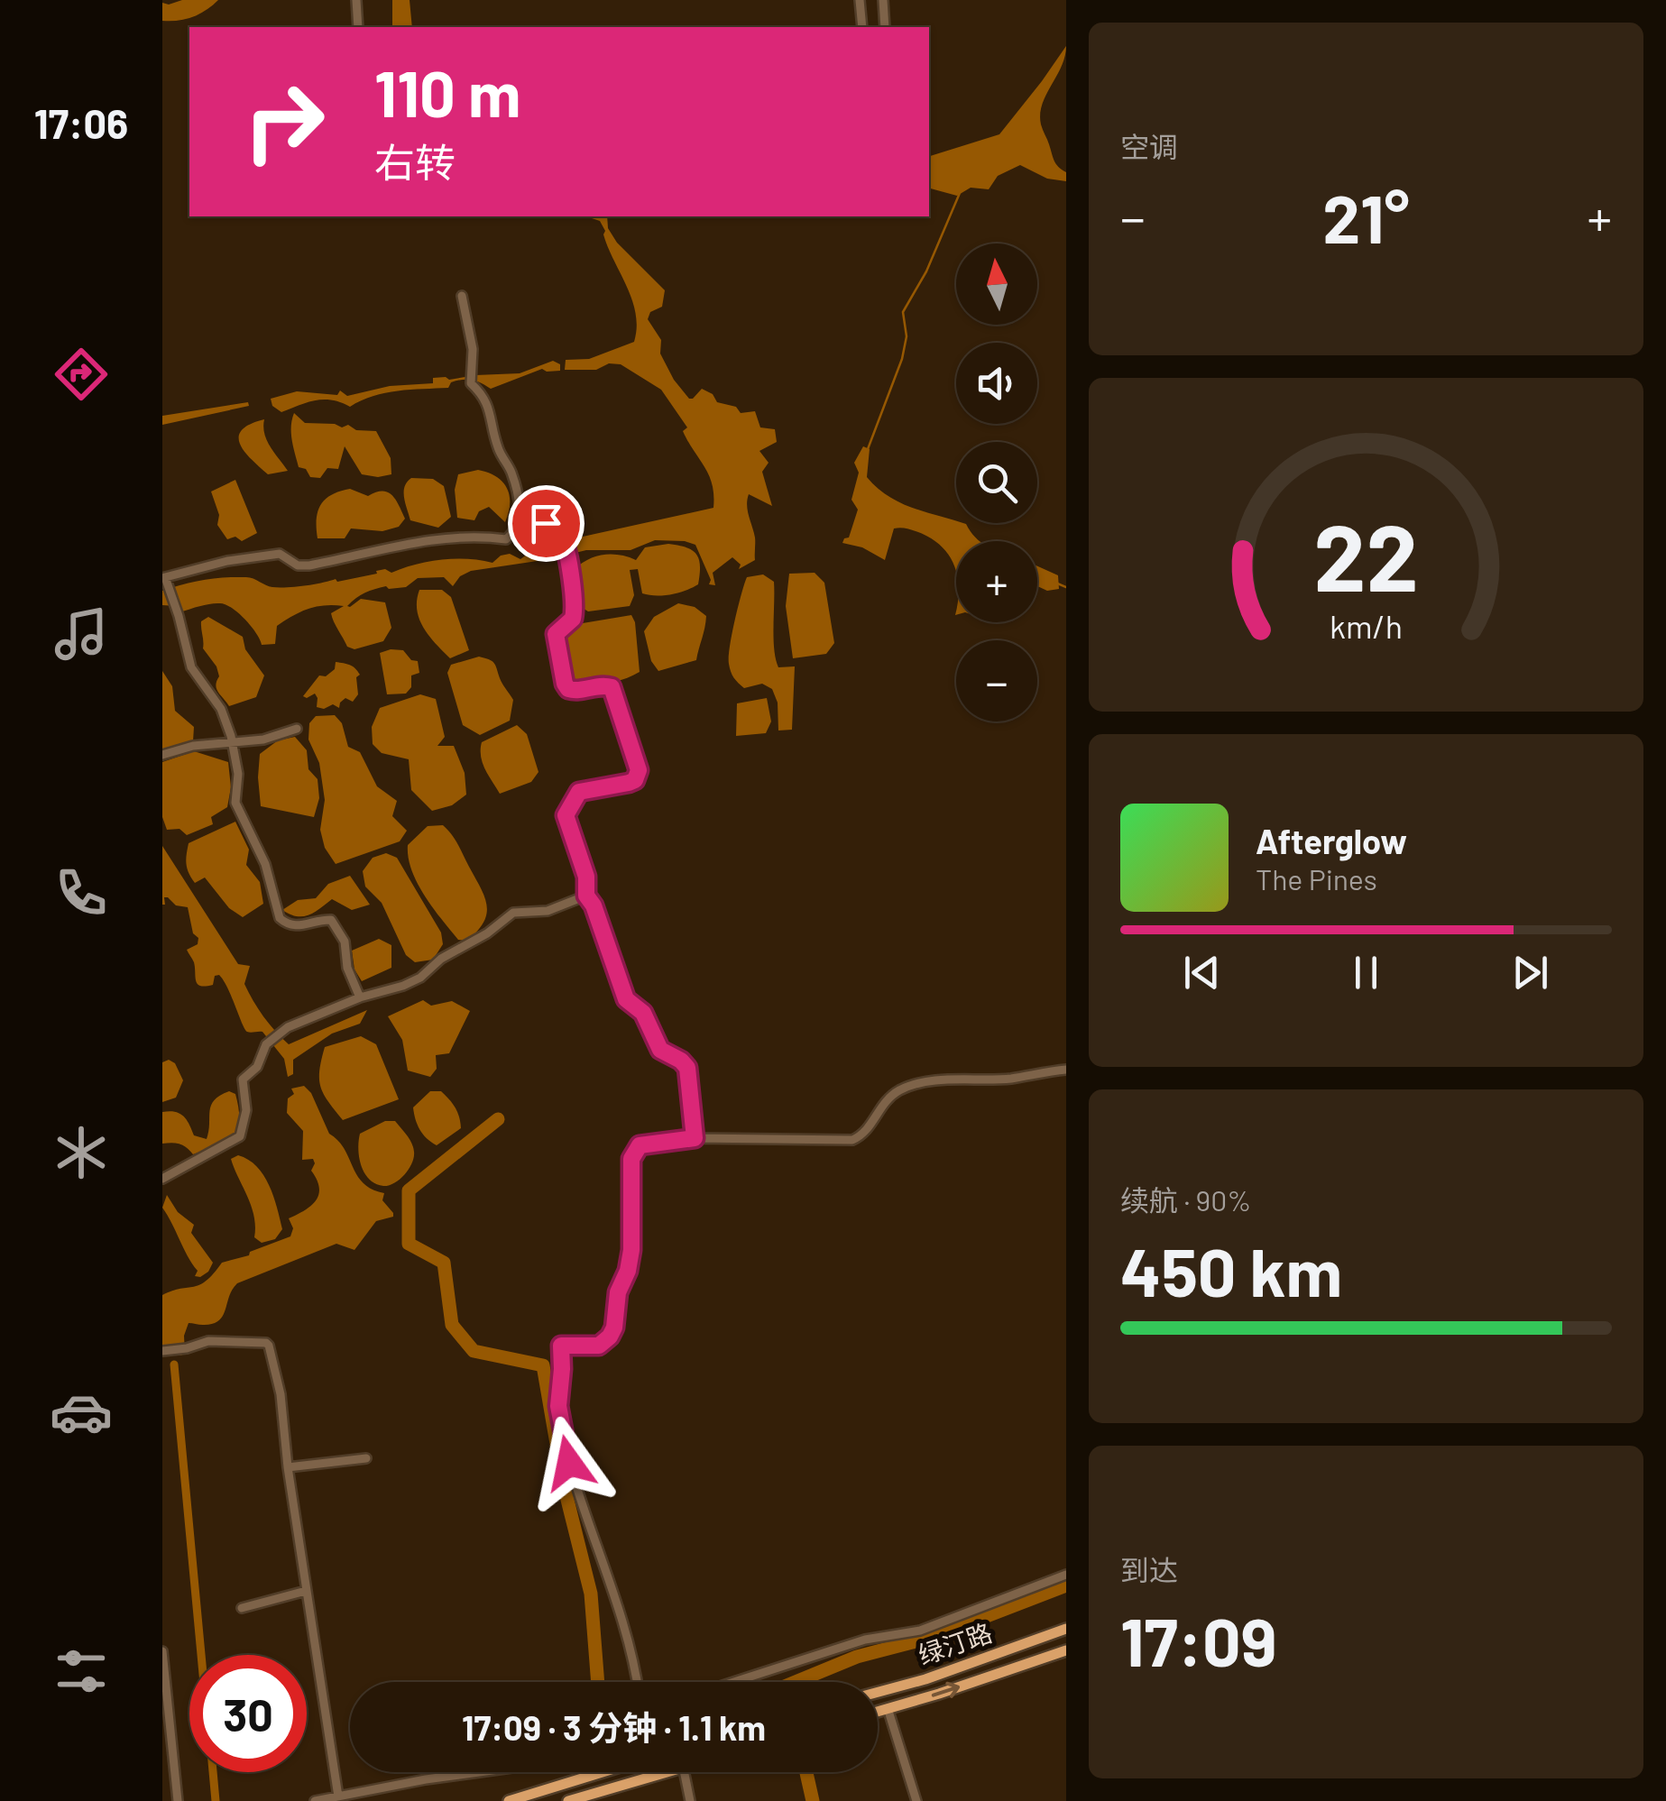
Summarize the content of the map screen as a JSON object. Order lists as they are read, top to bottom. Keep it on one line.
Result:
{"streets":{"main road":["绿汀路"]},"north":"top","page":{"tabs":"17:06","tile":["空调",["续航 · 90%","450 km"],["到达","17:09"]],"turn":["110 m","右转"],"heat":["−","21°","+"],"map_buttons":["+","−"],"song":["Afterglow","The Pines"],"limit":"30","trip":"17:09 · 3 分钟 · 1.1 km","gauge":["22","km/h"]}}
